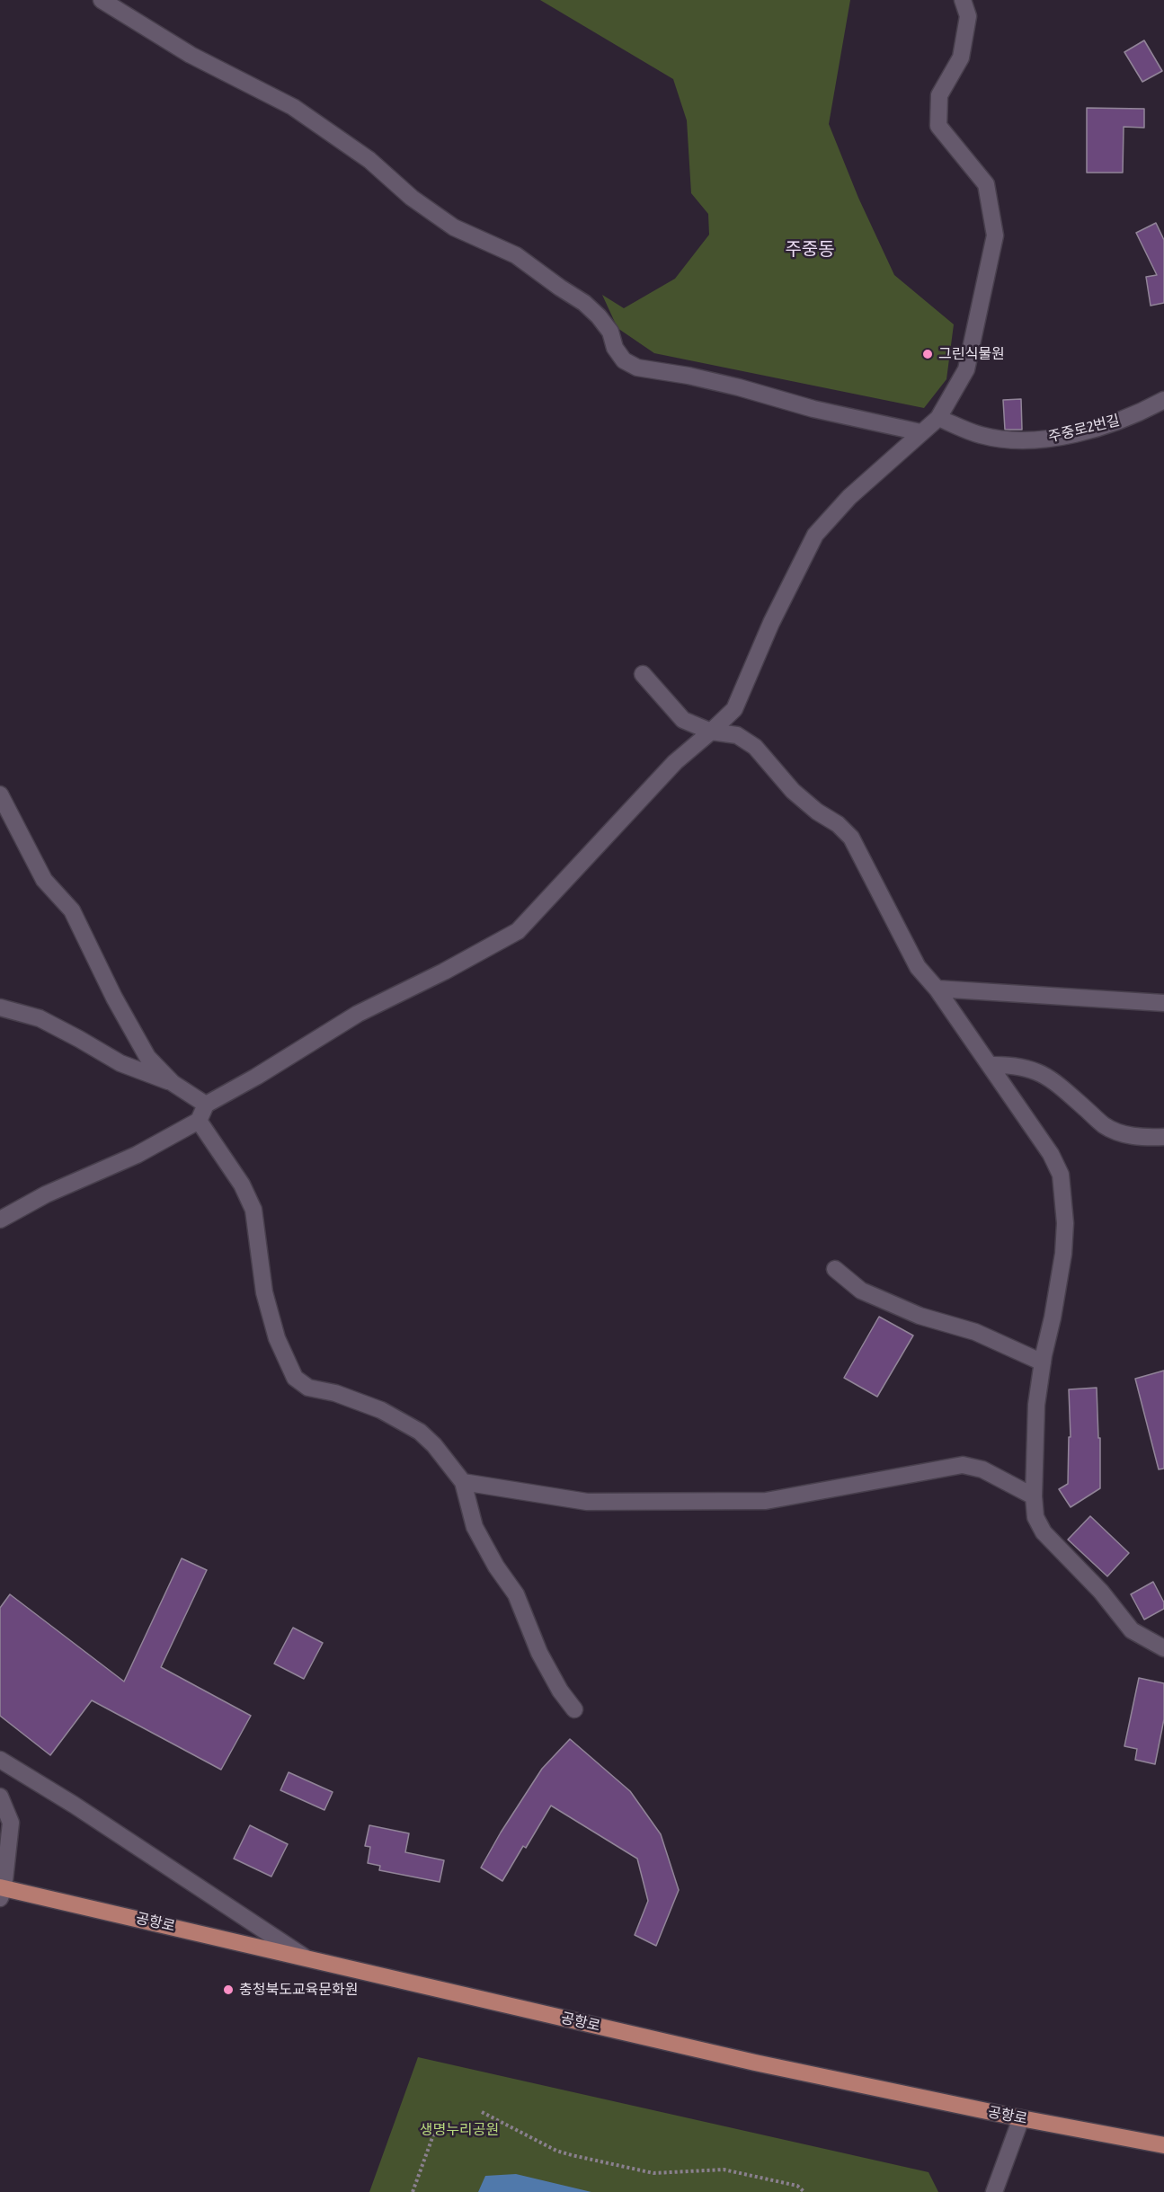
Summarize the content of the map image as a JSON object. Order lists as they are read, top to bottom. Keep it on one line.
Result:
{"streets":{"main road":["공항로"],"street":["주중로2번길"]},"districts":["주중동"],"parks":["생명누리공원"],"places":["그린식물원","충청북도교육문화원"]}
